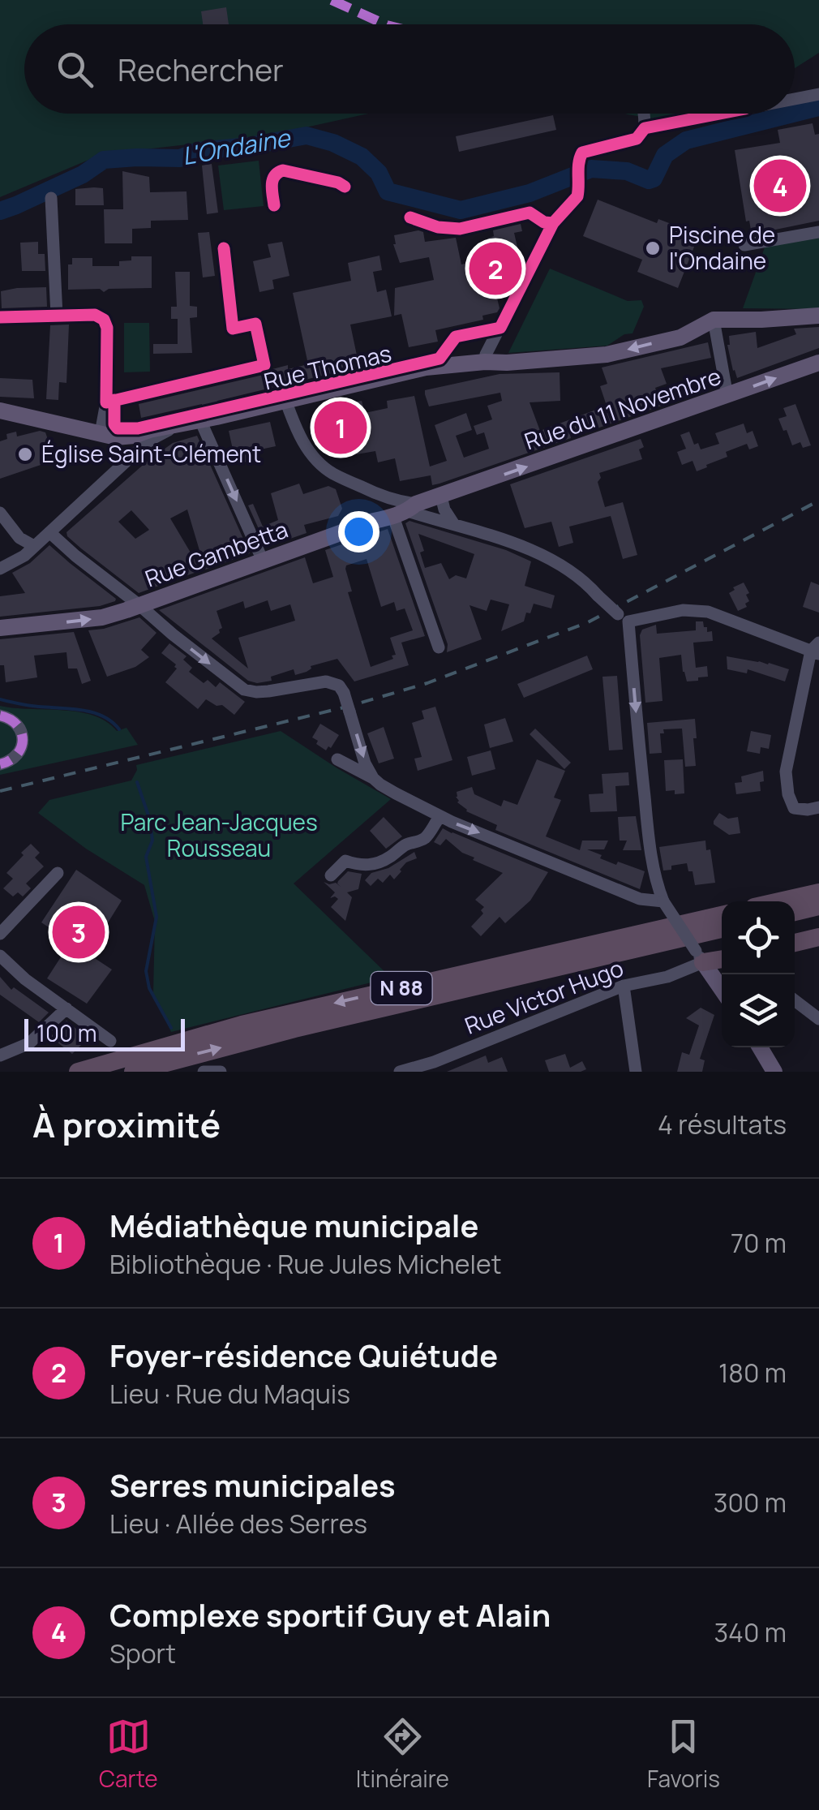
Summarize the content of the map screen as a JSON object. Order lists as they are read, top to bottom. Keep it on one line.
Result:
{"streets":{"highway":["N 88"],"main road":["Rue Thomas","Rue du 11 Novembre","Rue Gambetta"],"street":["Rue Victor Hugo"]},"crossings":[["Rue du 11 Novembre","Rue Gambetta"]],"one_way":["Rue du 11 Novembre"],"water":["L'Ondaine"],"parks":["Parc Jean-Jacques Rousseau"],"places":["Piscine de l'Ondaine","Église Saint-Clément"],"scale_bar":"100 m","page":{"search":"Rechercher","pins":["4","2","1","3"],"scale":"100 m","heading":["À proximité","4 résultats"],"list":[{"mark":"1","name":"Médiathèque municipale","note":"Bibliothèque · Rue Jules Michelet","value":"70 m"},{"mark":"2","name":"Foyer-résidence Quiétude","note":"Lieu · Rue du Maquis","value":"180 m"},{"mark":"3","name":"Serres municipales","note":"Lieu · Allée des Serres","value":"300 m"},{"mark":"4","name":"Complexe sportif Guy et Alain","note":"Sport","value":"340 m"}],"nav":["Carte","Itinéraire","Favoris"]}}
